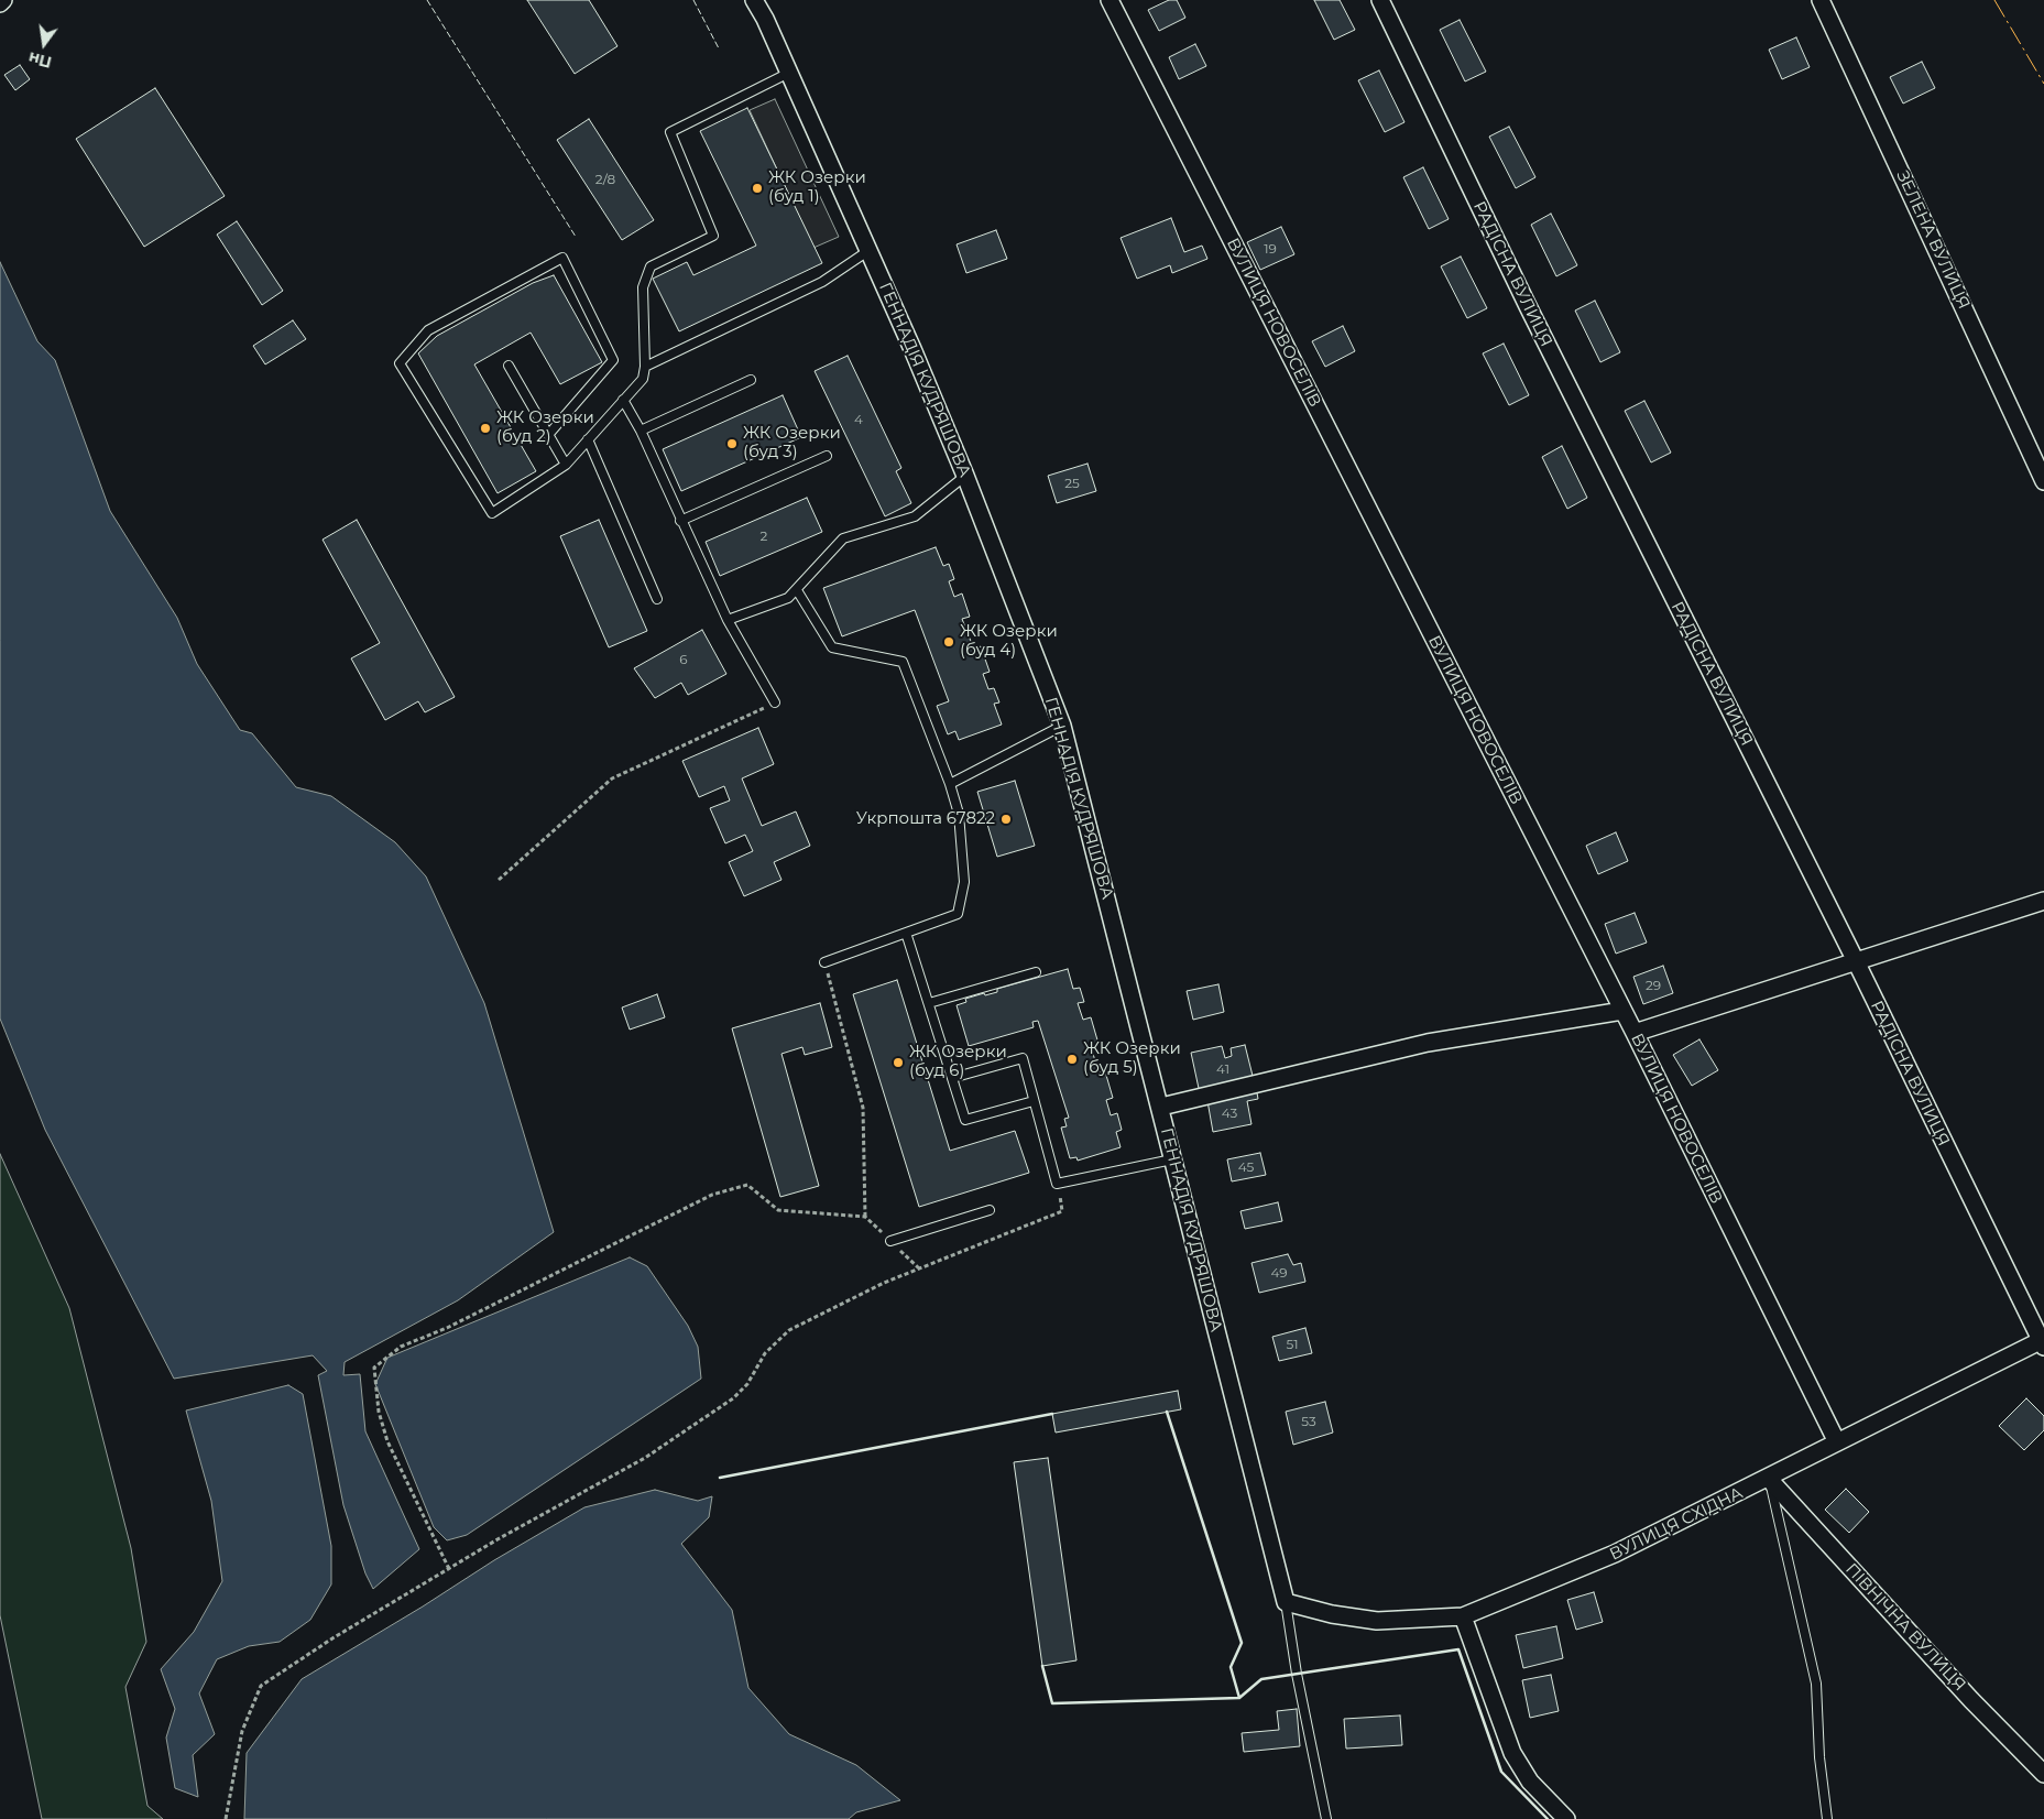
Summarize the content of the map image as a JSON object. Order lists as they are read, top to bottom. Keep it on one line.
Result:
{"streets":{"street":["ЗЕЛЕНА ВУЛИЦЯ","РАДІСНА ВУЛИЦЯ","ВУЛИЦЯ НОВОСЕЛІВ","ГЕННАДІЯ КУДРЯШОВА","ВУЛИЦЯ СХІДНА","ПІВНІЧНА ВУЛИЦЯ"]},"crossings":[["РАДІСНА ВУЛИЦЯ","ВУЛИЦЯ СХІДНА"],["ВУЛИЦЯ НОВОСЕЛІВ","ВУЛИЦЯ СХІДНА"],["ГЕННАДІЯ КУДРЯШОВА","ВУЛИЦЯ СХІДНА"],["ВУЛИЦЯ СХІДНА","ПІВНІЧНА ВУЛИЦЯ"]],"places":["ЖК Озерки (буд 1)","ЖК Озерки (буд 2)","ЖК Озерки (буд 3)","ЖК Озерки (буд 4)","Укрпошта 67822","ЖК Озерки (буд 5)","ЖК Озерки (буд 6)"],"house_numbers":["2/8","19","4","25","2","6","29","41","43","45","49","51","53"],"north":"bottom"}
